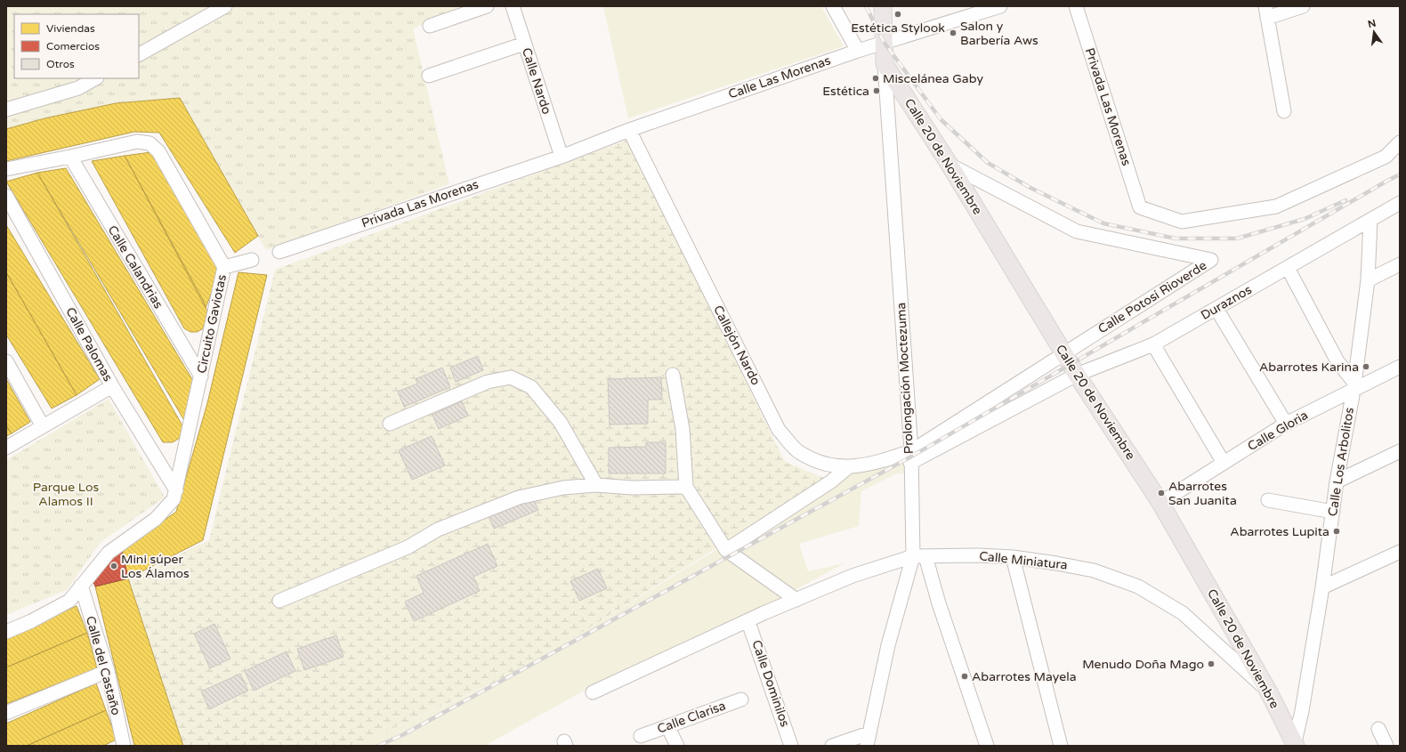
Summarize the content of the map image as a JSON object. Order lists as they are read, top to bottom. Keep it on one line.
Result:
{"streets":{"main road":["Calle 20 de Noviembre","Prolongación Moctezuma"],"street":["Calle Las Morenas","Calle Nardo","Privada Las Morenas","Calle Calandrias","Calle Potosí Rioverde","Duraznos","Circuito Gaviotas","Calle Palomas","Callejón Nardo","Calle Gloria","Calle Los Arbolitos","Calle Miniatura","Calle del Castaño","Calle Dominilos","Calle Clarisa"]},"crossings":[["Calle Las Morenas","Calle Nardo"],["Calle Las Morenas","Privada Las Morenas"],["Calle Las Morenas","Callejón Nardo"],["Calle Las Morenas","Prolongación Moctezuma"],["Calle Nardo","Privada Las Morenas"],["Calle 20 de Noviembre","Calle Potosí Rioverde"],["Calle 20 de Noviembre","Duraznos"],["Calle 20 de Noviembre","Prolongación Moctezuma"],["Calle 20 de Noviembre","Calle Gloria"],["Calle 20 de Noviembre","Calle Los Arbolitos"],["Calle 20 de Noviembre","Calle Miniatura"],["Calle Calandrias","Circuito Gaviotas"],["Calle Potosí Rioverde","Callejón Nardo"],["Calle Potosí Rioverde","Prolongación Moctezuma"],["Duraznos","Calle Los Arbolitos"],["Circuito Gaviotas","Calle Palomas"],["Circuito Gaviotas","Calle del Castaño"],["Callejón Nardo","Prolongación Moctezuma"],["Prolongación Moctezuma","Calle Miniatura"],["Calle Gloria","Calle Los Arbolitos"],["Calle Miniatura","Calle Dominilos"]],"parks":["Parque Los Alamos II"],"places":["Estética Stylook","Salon y Barbería Aws","Miscelánea Gaby","Estética","Abarrotes Karina","Abarrotes San Juanita","Abarrotes Lupita","Mini súper Los Álamos","Menudo Doña Mago","Abarrotes Mayela"],"legend":["Viviendas","Comercios","Otros"],"north":"top"}
